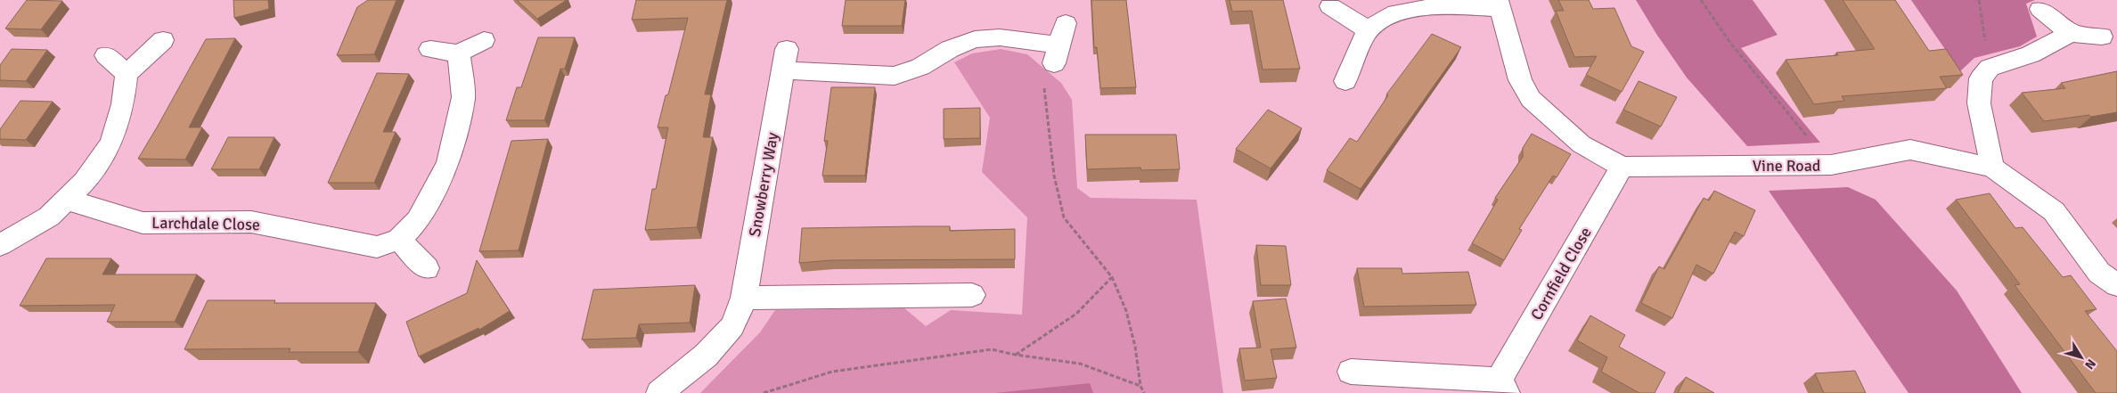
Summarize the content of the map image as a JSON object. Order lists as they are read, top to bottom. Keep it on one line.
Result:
{"streets":{"street":["Vine Road","Snowberry Way","Larchdale Close","Cornfield Close"]},"crossings":[["Vine Road","Cornfield Close"]],"north":"bottom right"}
